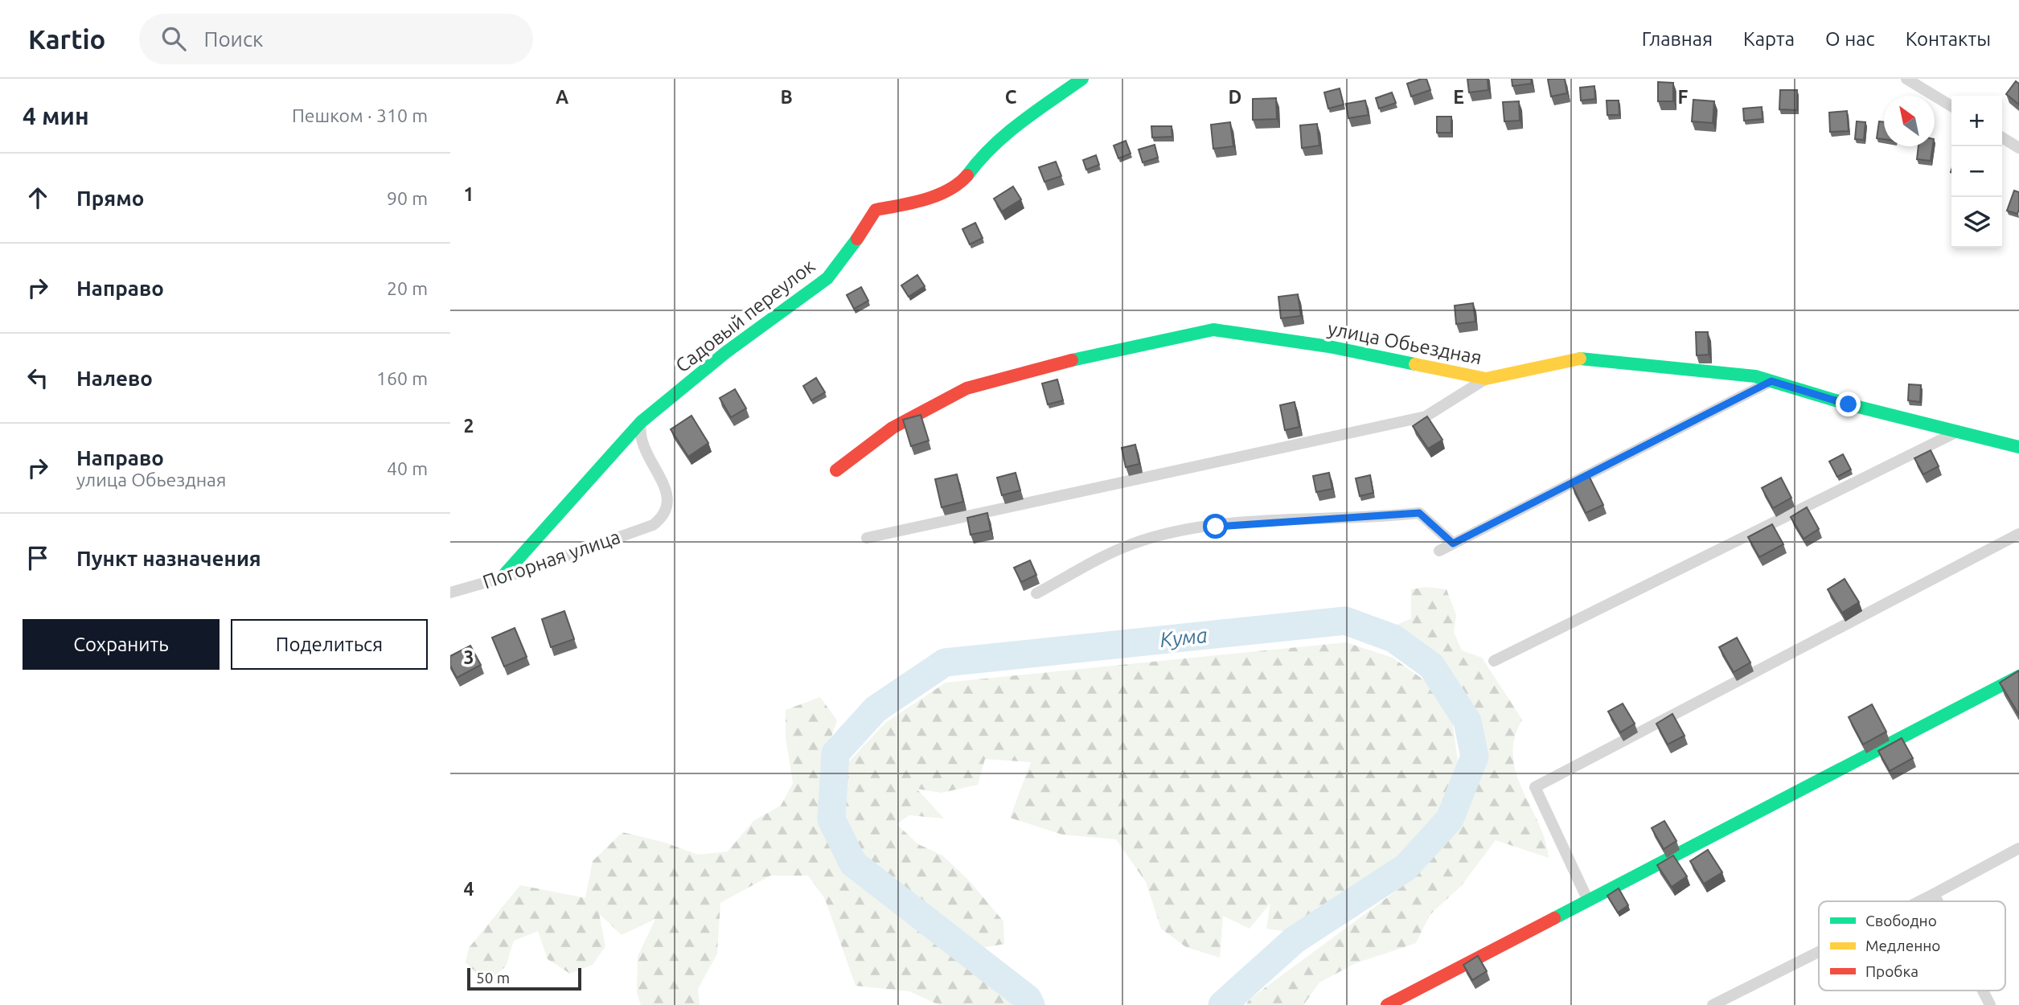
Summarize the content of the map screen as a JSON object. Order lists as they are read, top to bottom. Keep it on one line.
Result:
{"streets":{"street":["Садовый переулок","улица Обьездная","Погорная улица"]},"crossings":[["Садовый переулок","Погорная улица"]],"water":["Кума"],"legend":["Свободно","Медленно","Пробка"],"scale_bar":"50 m","north":"top left","page":{"header":"Kartio","search":"Поиск","nav":["Главная","Карта","О нас","Контакты"],"heading":["4 мин","Пешком · 310 m"],"map_buttons":["+","−"],"list":[["Прямо","90 m"],["Направо","20 m"],["Налево","160 m"],["Направо","улица Обьездная","40 m"],"Пункт назначения"],"buttons":["Сохранить","Поделиться"],"scale":"50 m"},"grid":{"columns":["A","B","C","D","E","F"],"rows":["1","2","3","4"]}}
